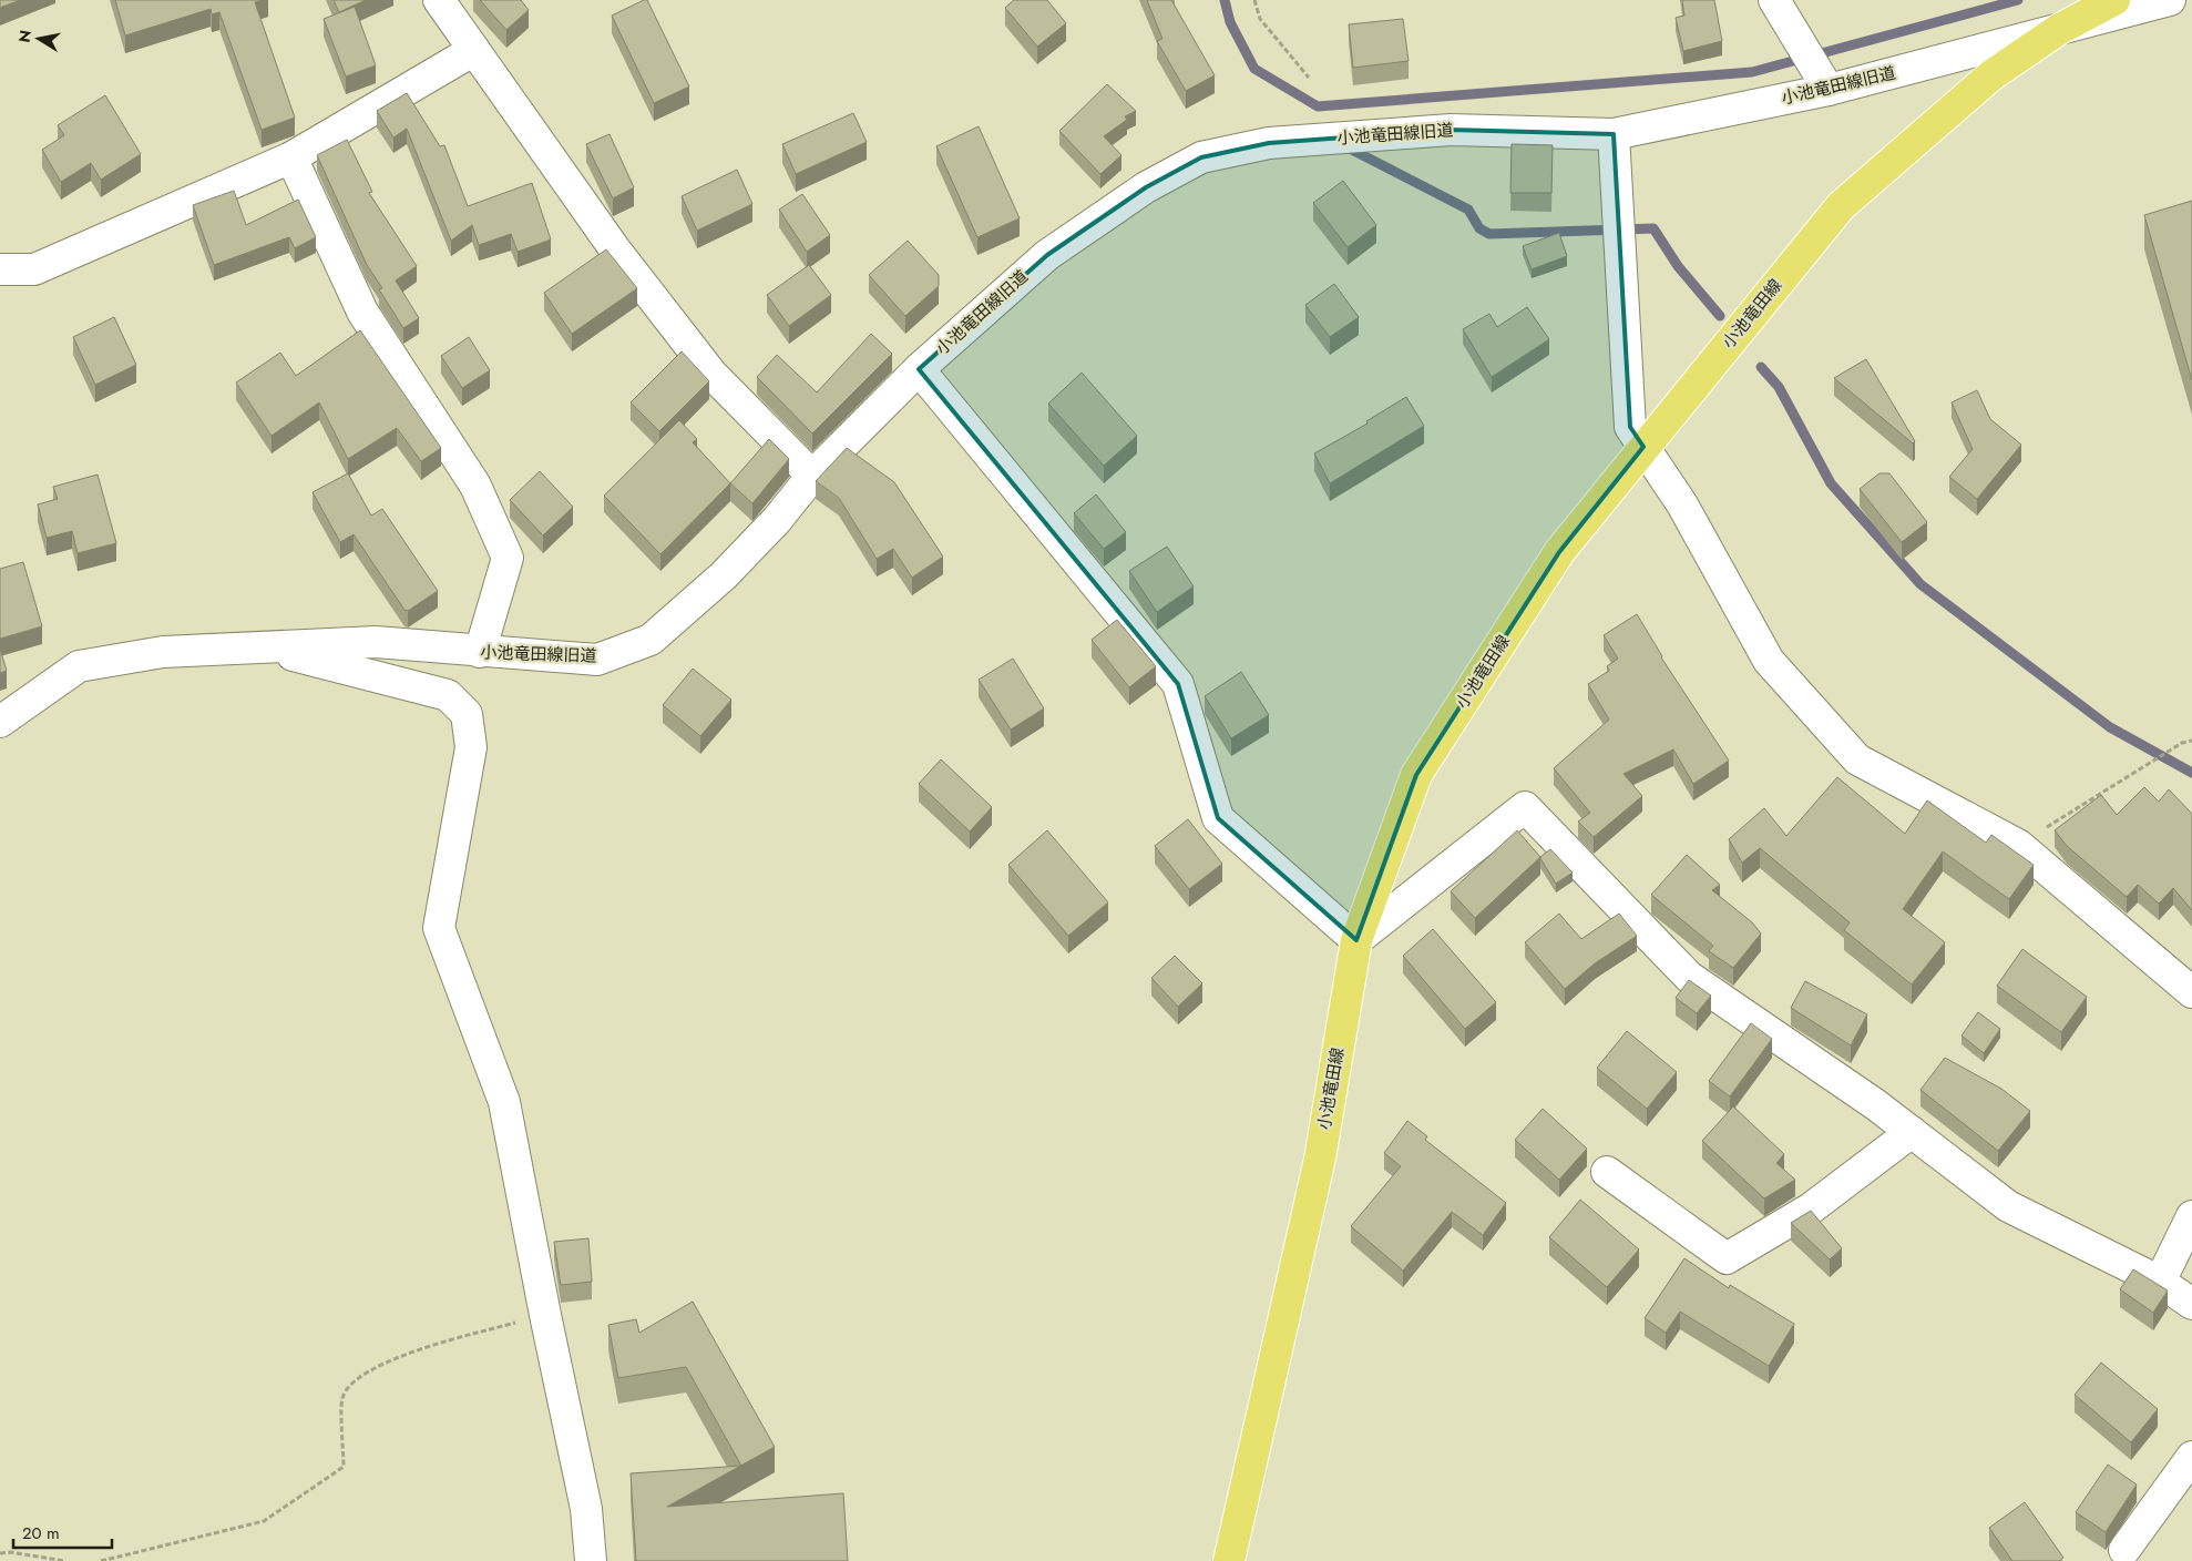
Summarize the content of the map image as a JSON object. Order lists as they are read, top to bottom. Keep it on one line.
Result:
{"streets":{"main road":["小池竜田線"],"street":["小池竜田線旧道"]},"crossings":[["小池竜田線旧道","小池竜田線"]],"scale_bar":"20 m","north":"left"}
